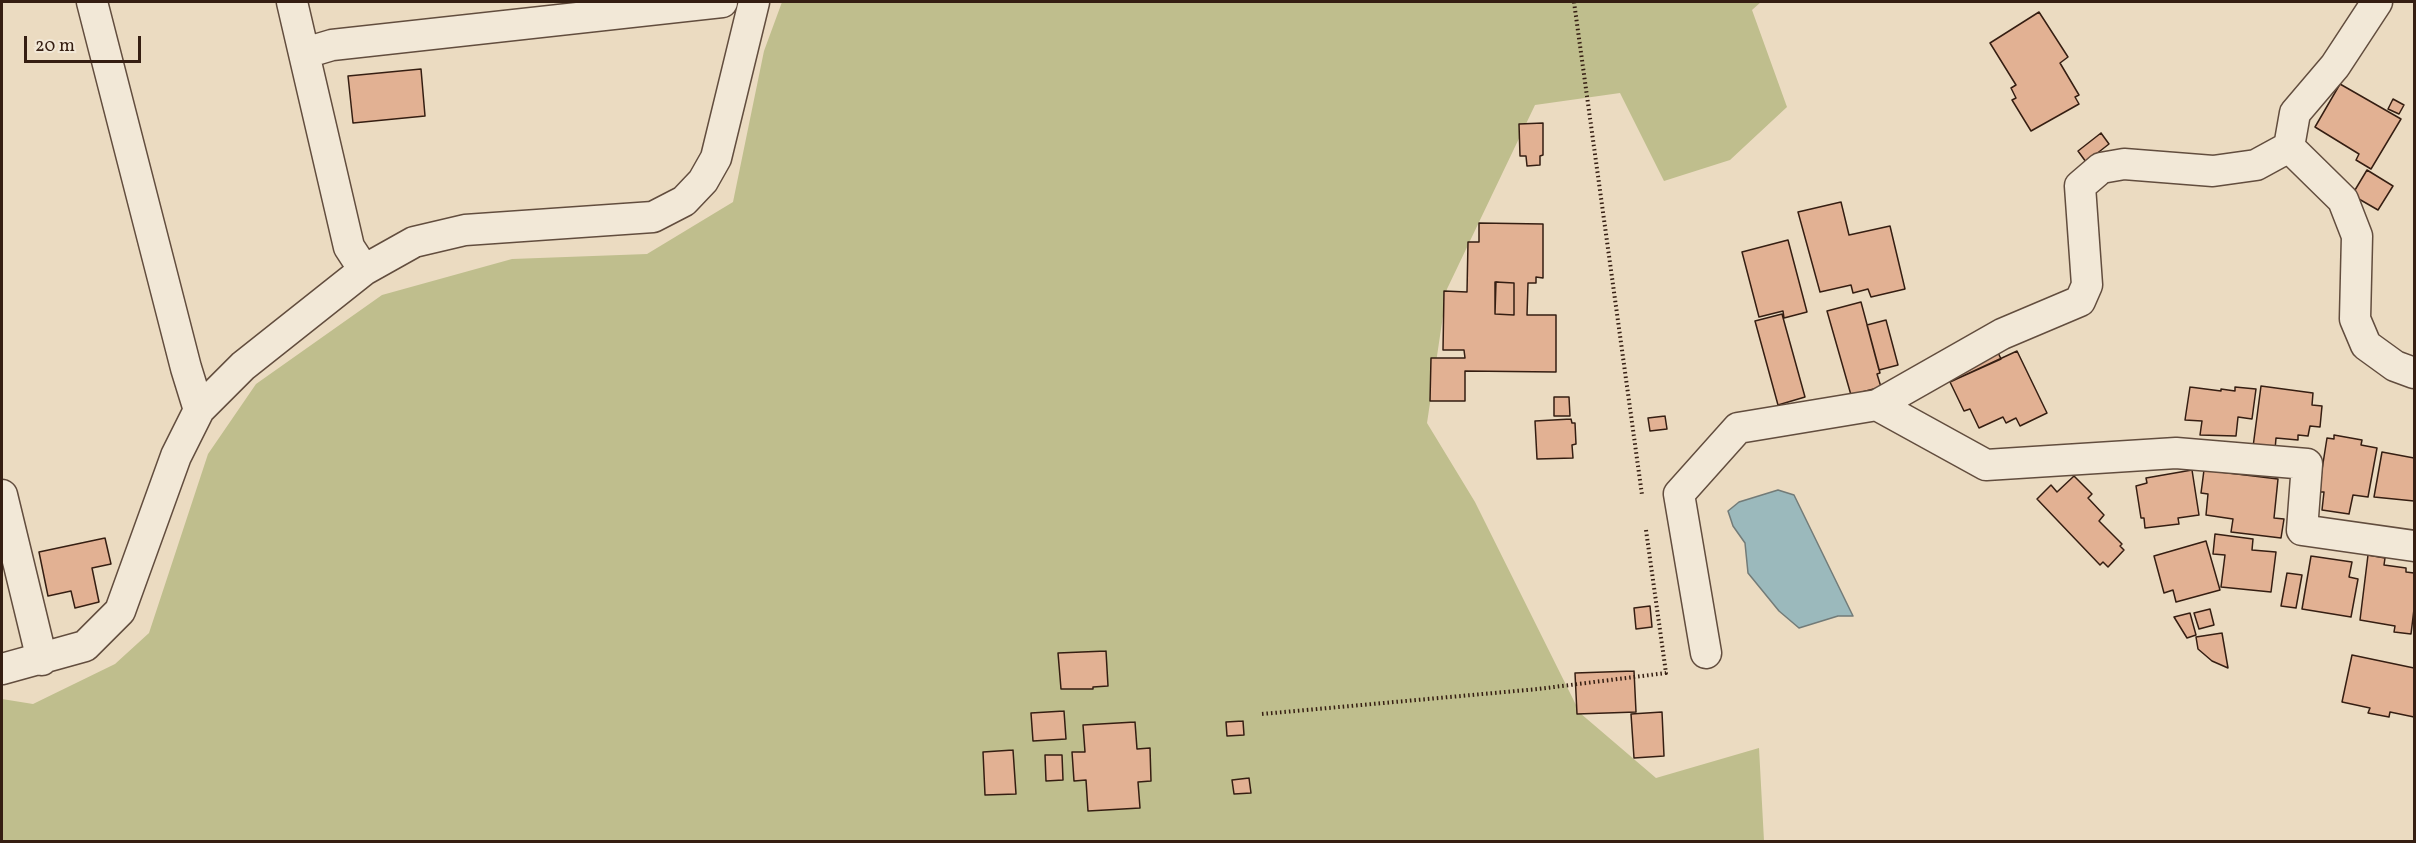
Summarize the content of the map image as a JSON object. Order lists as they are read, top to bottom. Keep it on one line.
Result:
{"scale_bar":"20 m"}
